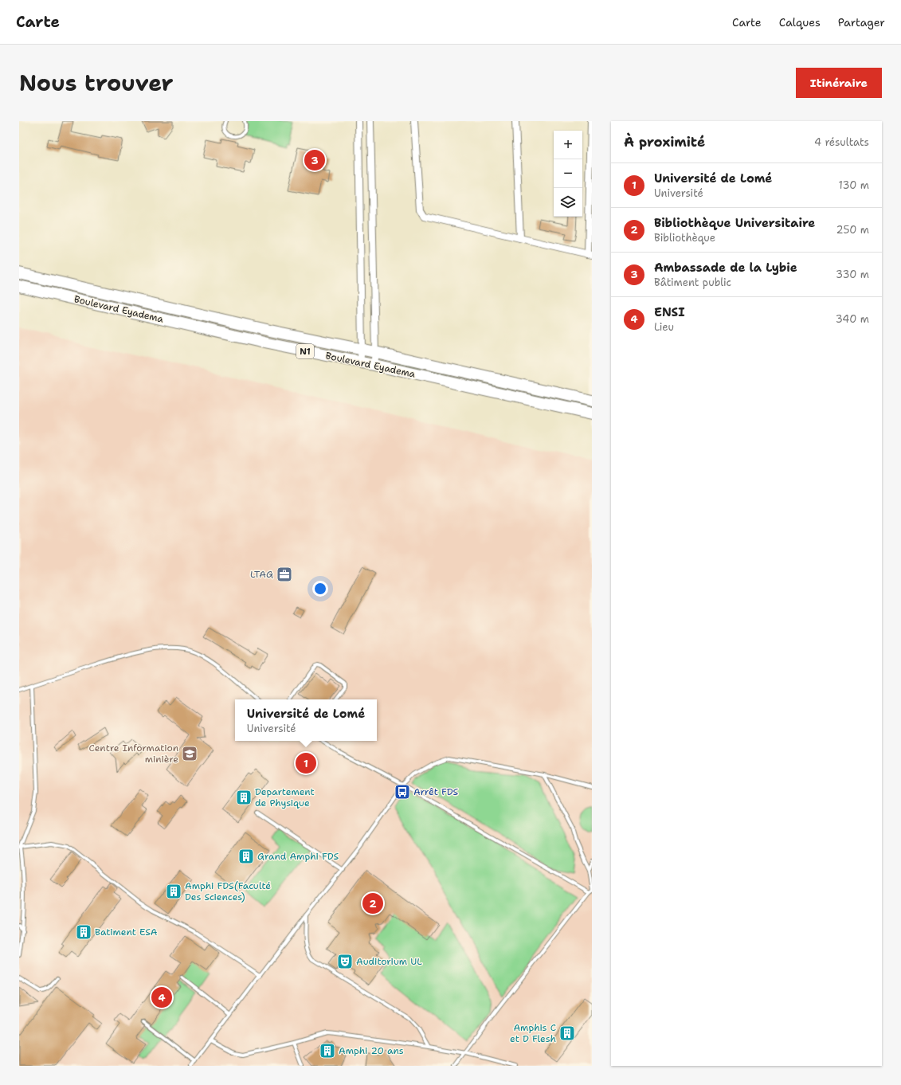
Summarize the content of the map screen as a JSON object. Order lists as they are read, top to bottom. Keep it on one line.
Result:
{"streets":{"highway":["Boulevard Eyadema","N1"]},"crossings":[["Boulevard Eyadema","N1"]],"places":{"office":["LTAG"],"school or university":["Centre Information minière"],"bus stop":["Arrêt FDS"],"building":["Departement de Physique","Grand Amphi FDS","Amphi FDS(Faculté Des Sciences)","Batiment ESA","Amphis C et D Flesh","Amphi 20 ans"],"theatre":["Auditorium UL"]},"page":{"header":"Carte","nav":["Carte","Calques","Partager"],"title":"Nous trouver","buttons":"Itinéraire","heading":["À proximité","4 résultats"],"map_buttons":["+","−"],"pins":["3","1","2","4"],"list":[{"mark":"1","name":"Université de Lomé","note":"Université","value":"130 m"},{"mark":"2","name":"Bibliothèque Universitaire","note":"Bibliothèque","value":"250 m"},{"mark":"3","name":"Ambassade de la Lybie","note":"Bâtiment public","value":"330 m"},{"mark":"4","name":"ENSI","note":"Lieu","value":"340 m"}],"popup":["Université de Lomé","Université"]}}
